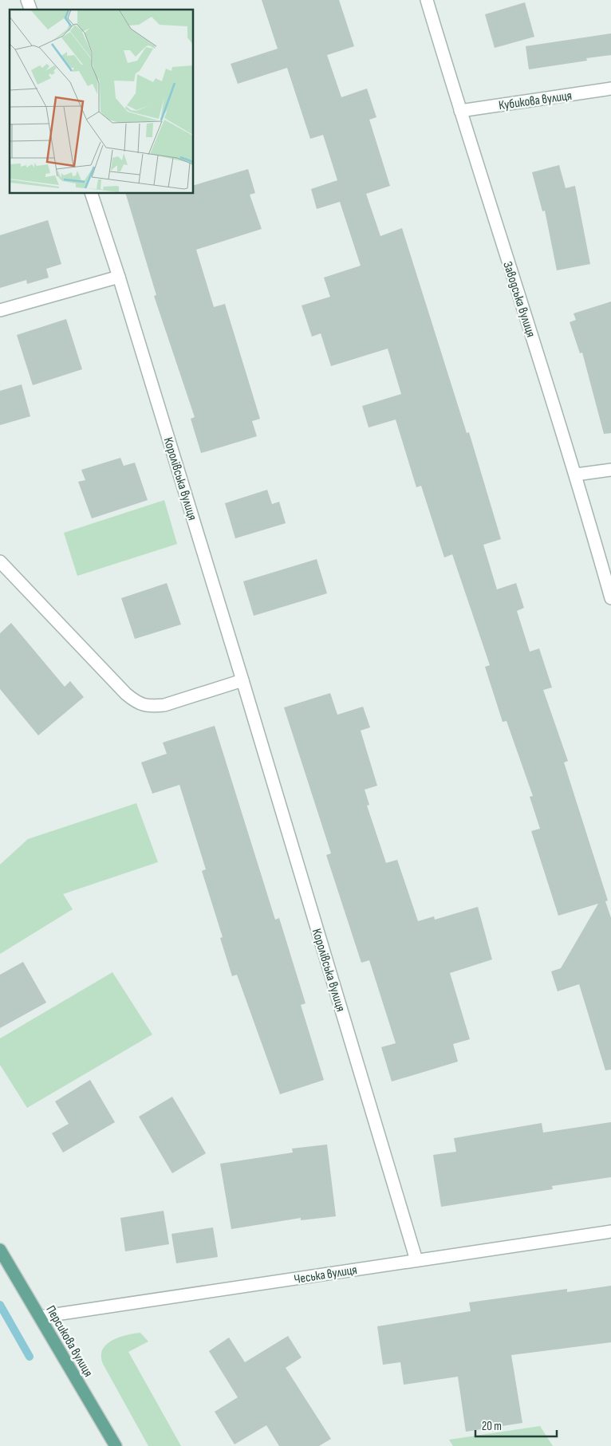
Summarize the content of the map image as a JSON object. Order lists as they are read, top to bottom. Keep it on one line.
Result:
{"streets":{"main road":["Персикова вулиця"],"street":["Кубикова вулиця","Заводська вулиця","Королівська вулиця","Чеська вулиця"]},"crossings":[["Кубикова вулиця","Заводська вулиця"],["Королівська вулиця","Чеська вулиця"],["Чеська вулиця","Персикова вулиця"]],"scale_bar":"20 m"}
